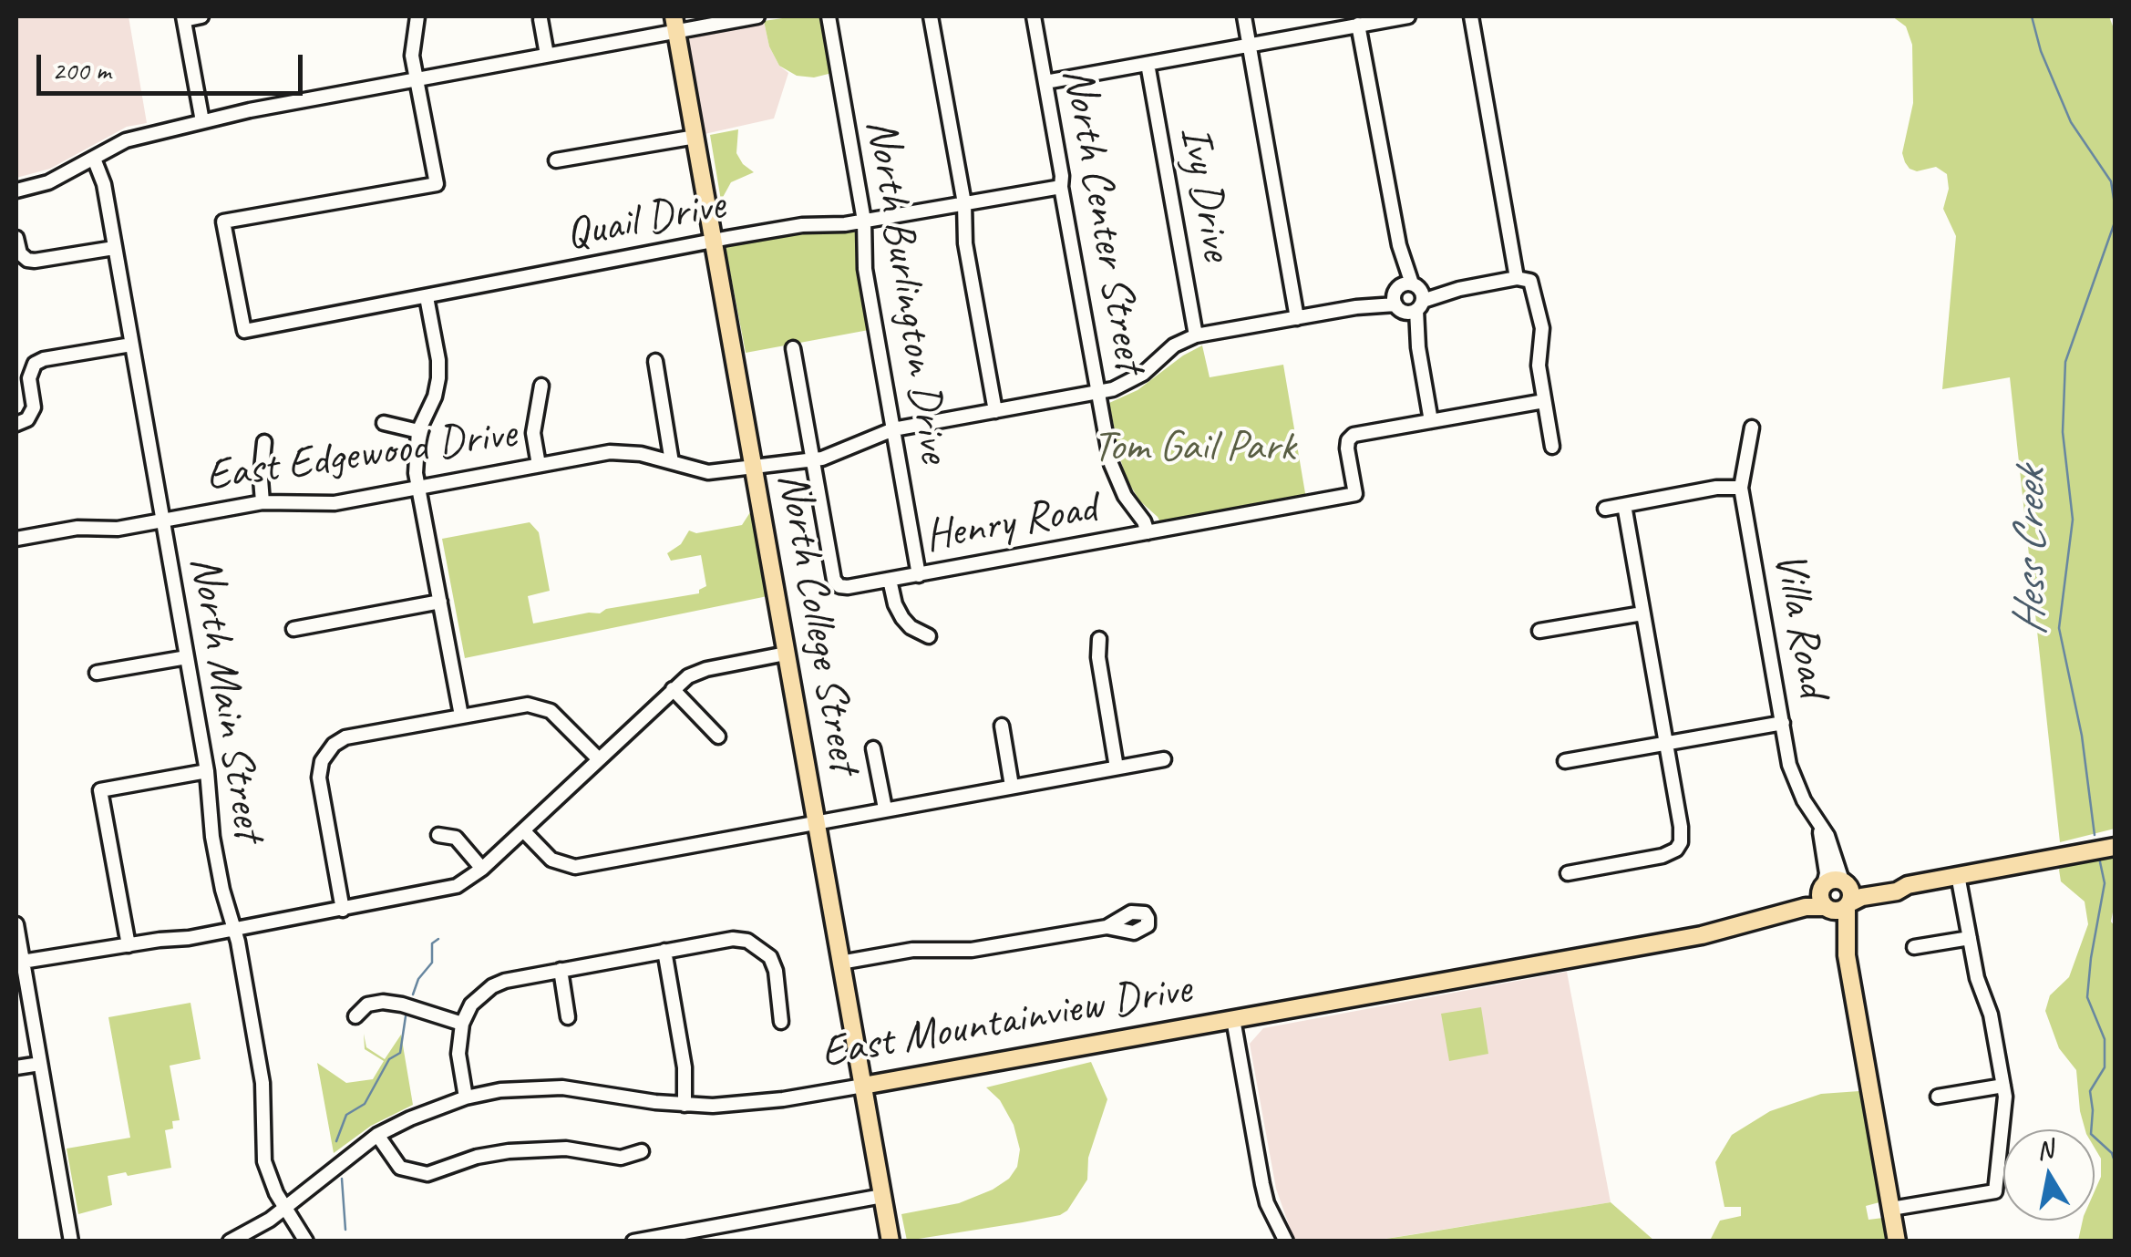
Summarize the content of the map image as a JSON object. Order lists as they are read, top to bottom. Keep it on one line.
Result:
{"streets":{"main road":["North College Street","East Mountainview Drive"],"street":["Ivy Drive","North Center Street","Quail Drive","North Burlington Drive","East Edgewood Drive","Henry Road","Villa Road","North Main Street"]},"crossings":[["Ivy Drive","East Edgewood Drive"],["North Center Street","Quail Drive"],["North Center Street","East Edgewood Drive"],["North Center Street","Henry Road"],["Quail Drive","North Burlington Drive"],["Quail Drive","North College Street"],["North Burlington Drive","East Edgewood Drive"],["North Burlington Drive","Henry Road"],["East Edgewood Drive","Henry Road"],["East Edgewood Drive","North College Street"],["East Edgewood Drive","North Main Street"],["North College Street","East Mountainview Drive"],["Villa Road","East Mountainview Drive"],["North Main Street","East Mountainview Drive"]],"water":["Hess Creek"],"parks":["Tom Gail Park"],"scale_bar":"200 m","north":"top"}
